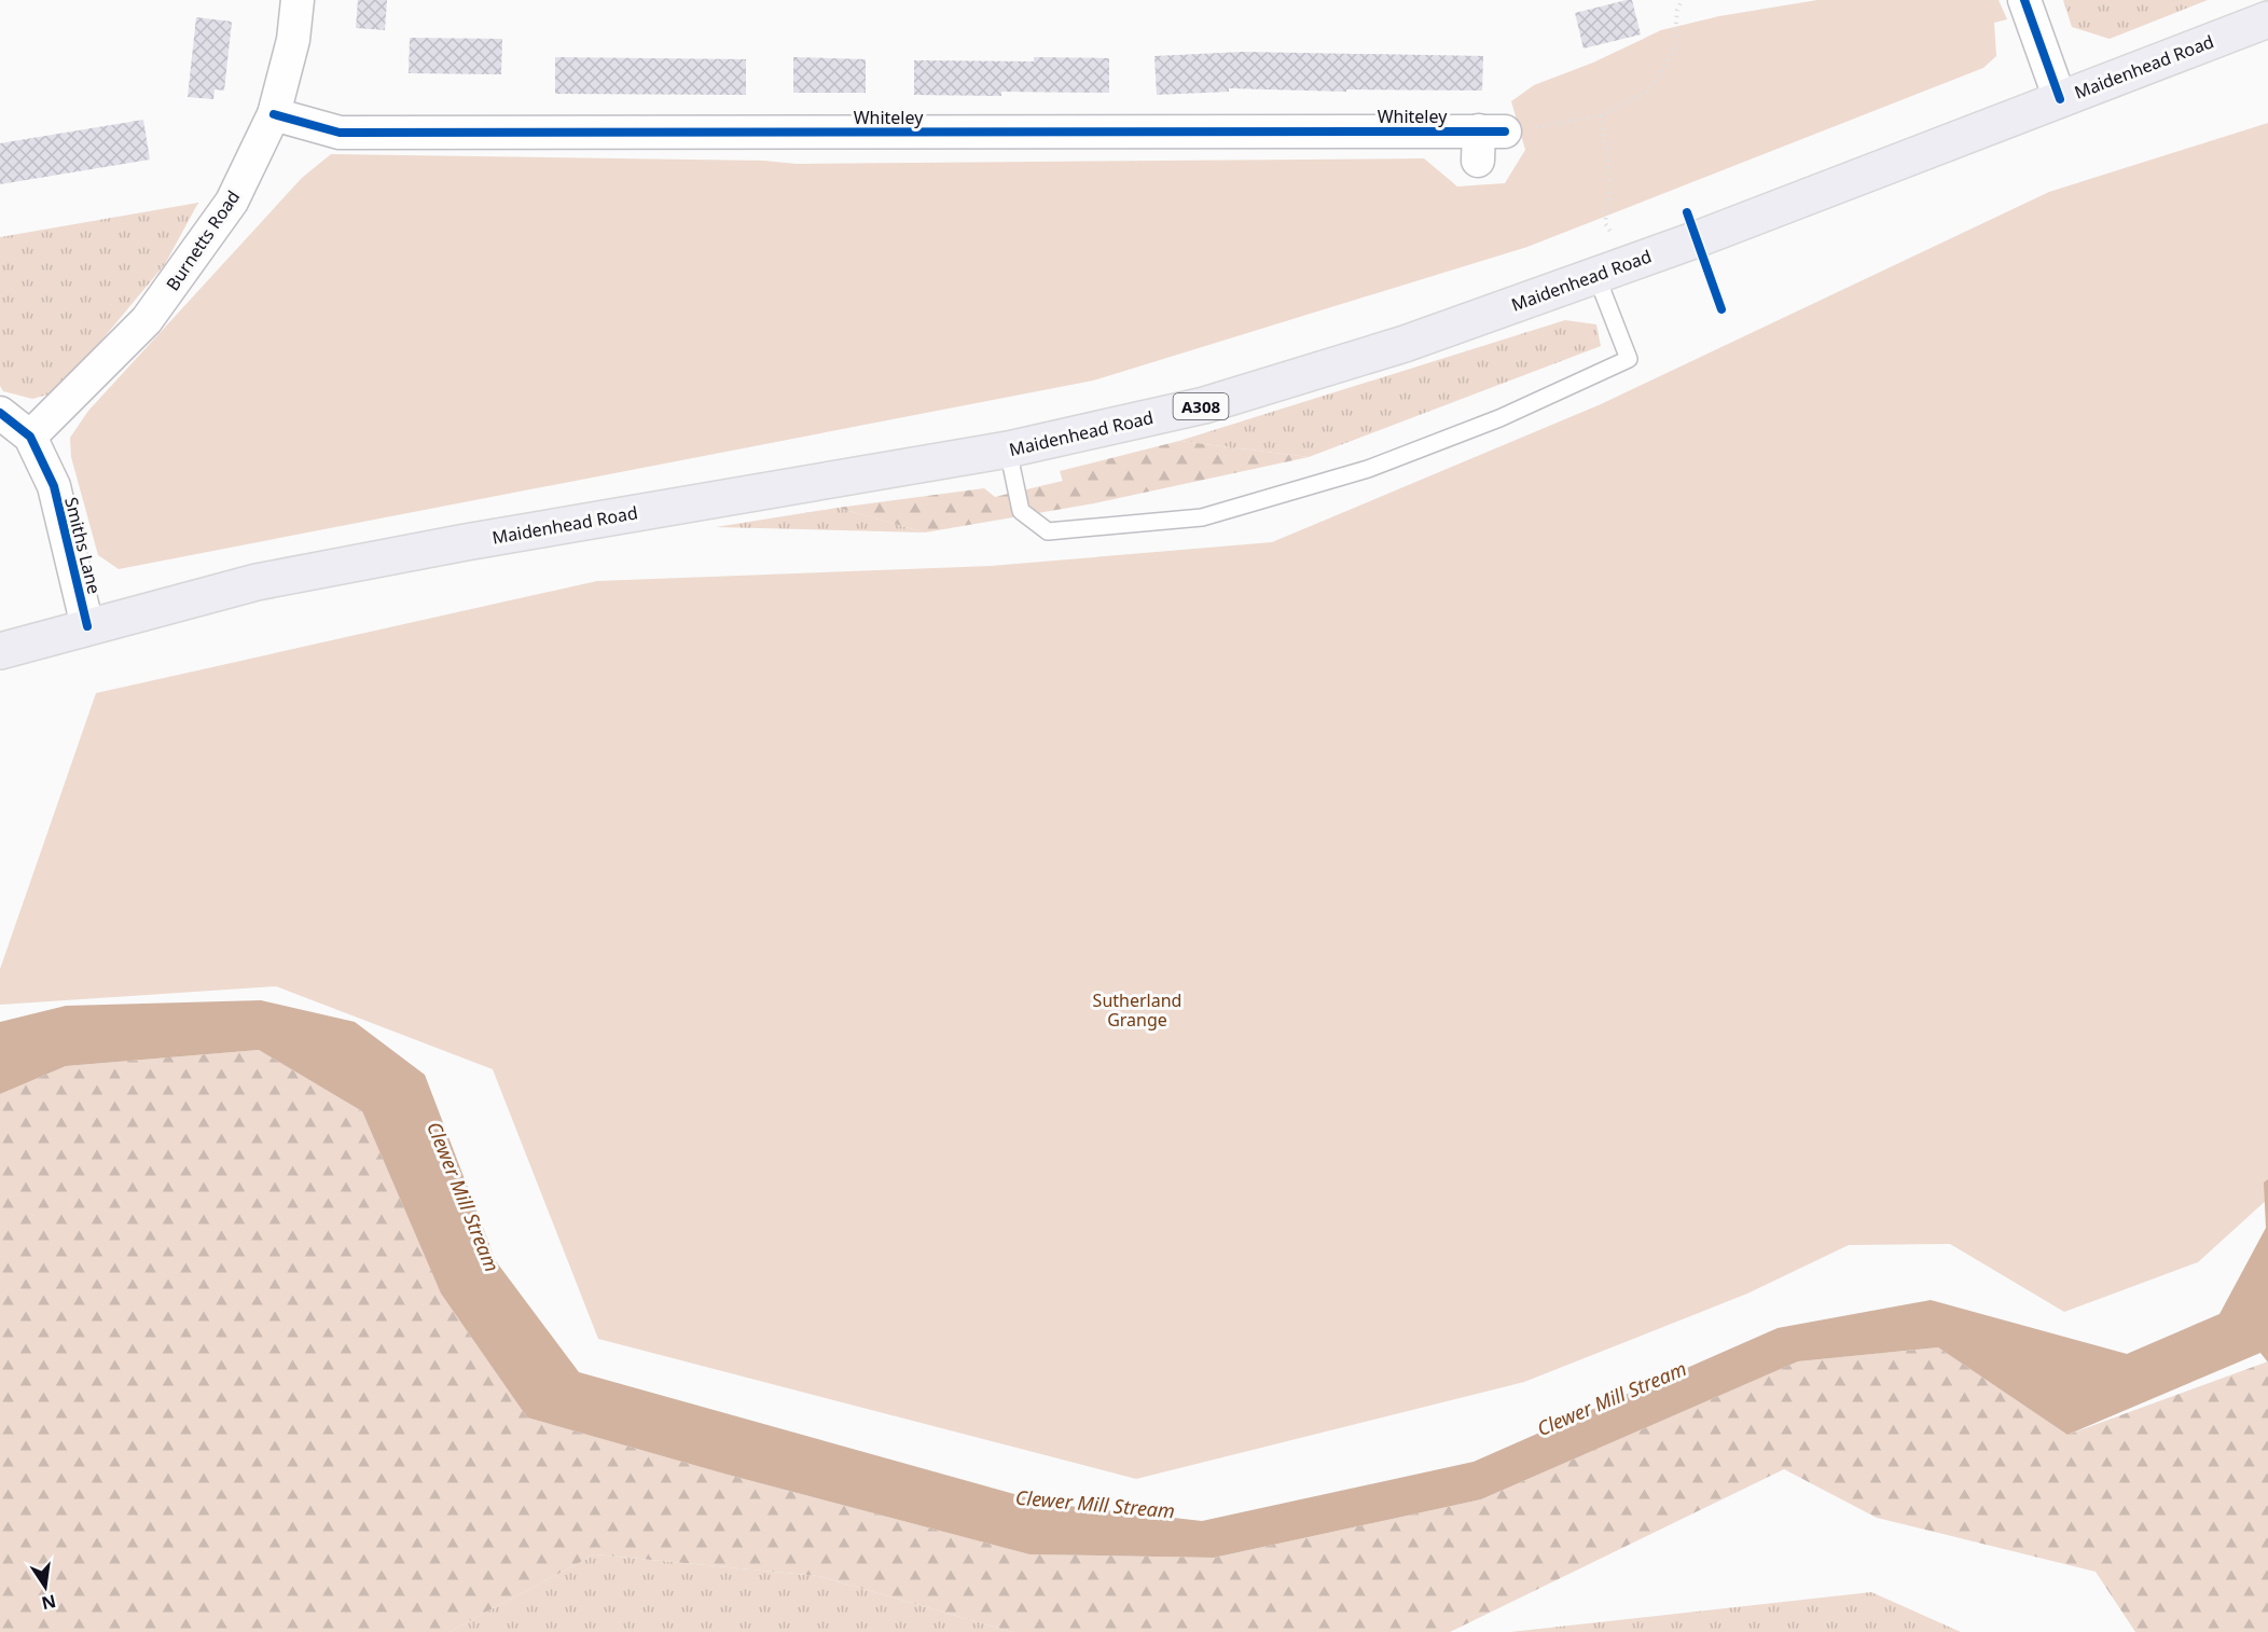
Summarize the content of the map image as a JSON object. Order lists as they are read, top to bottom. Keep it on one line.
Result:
{"streets":{"main road":["Maidenhead Road","A308"],"street":["Whiteley","Burnetts Road","Smiths Lane"]},"crossings":[["Maidenhead Road","Smiths Lane"],["Whiteley","Burnetts Road"],["Burnetts Road","Smiths Lane"]],"water":["Clewer Mill Stream"],"parks":["Sutherland Grange"],"north":"bottom"}
